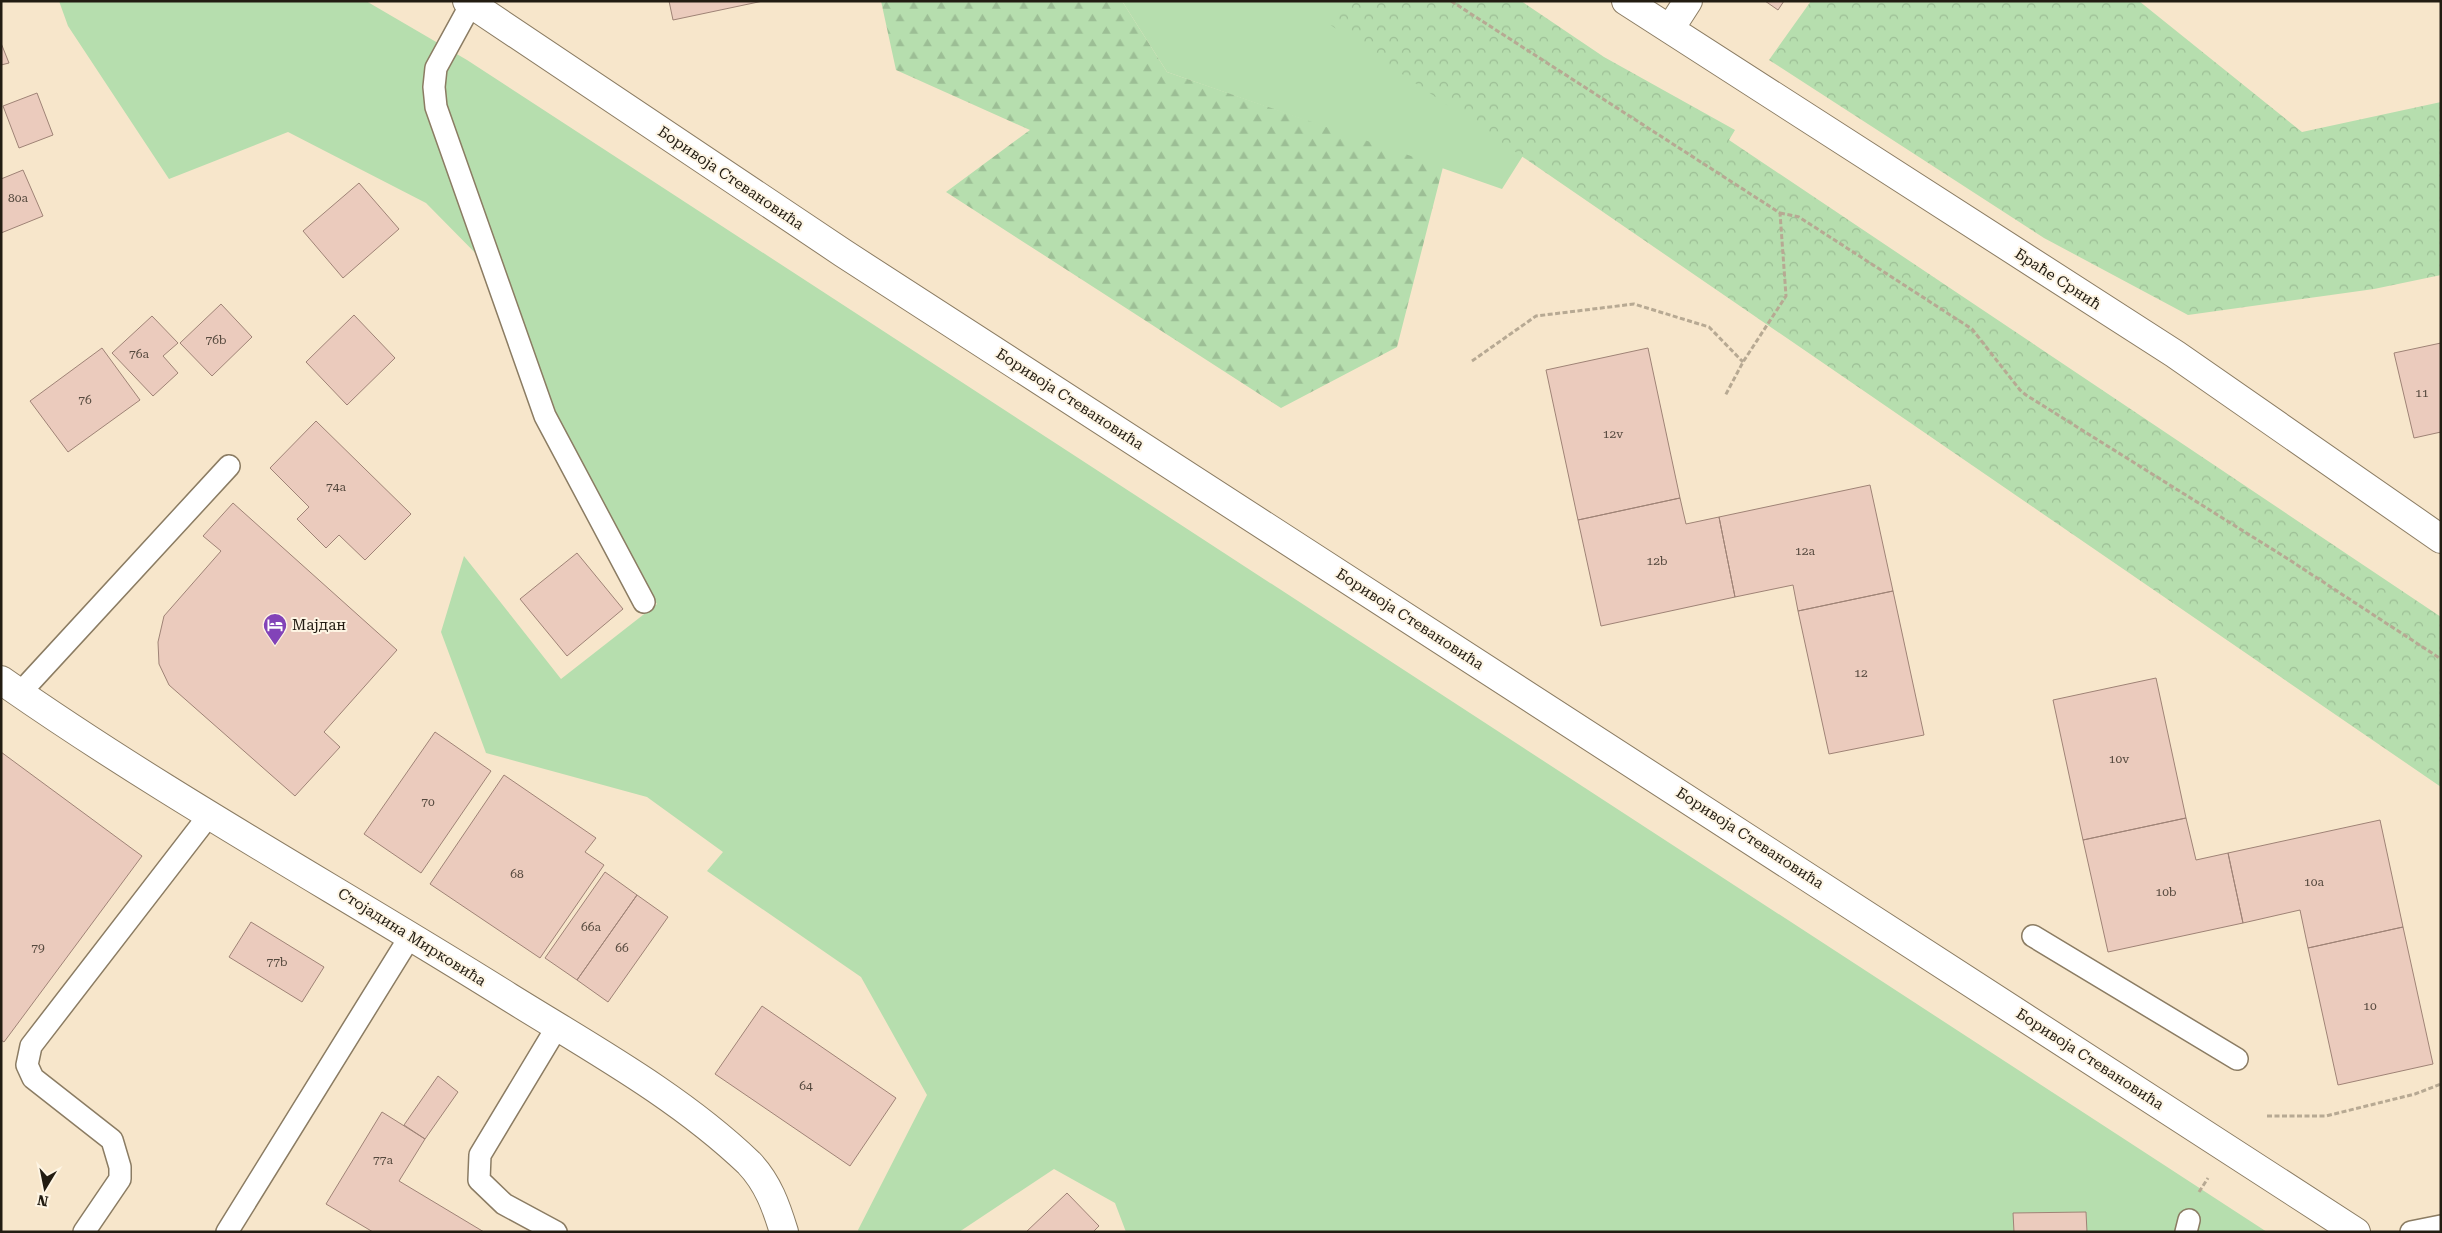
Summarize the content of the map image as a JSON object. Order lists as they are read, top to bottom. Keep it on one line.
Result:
{"streets":{"street":["Боривоја Стевановића","Браће Срнић","Стојадина Мирковића"]},"places":{"hotel":["Мајдан"]},"house_numbers":["80a","76b","76a","11","76","12v","74a","12a","12b","12","10v","70","68","10a","10b","66a","79","66","77b","10","64","77a"],"north":"bottom"}
